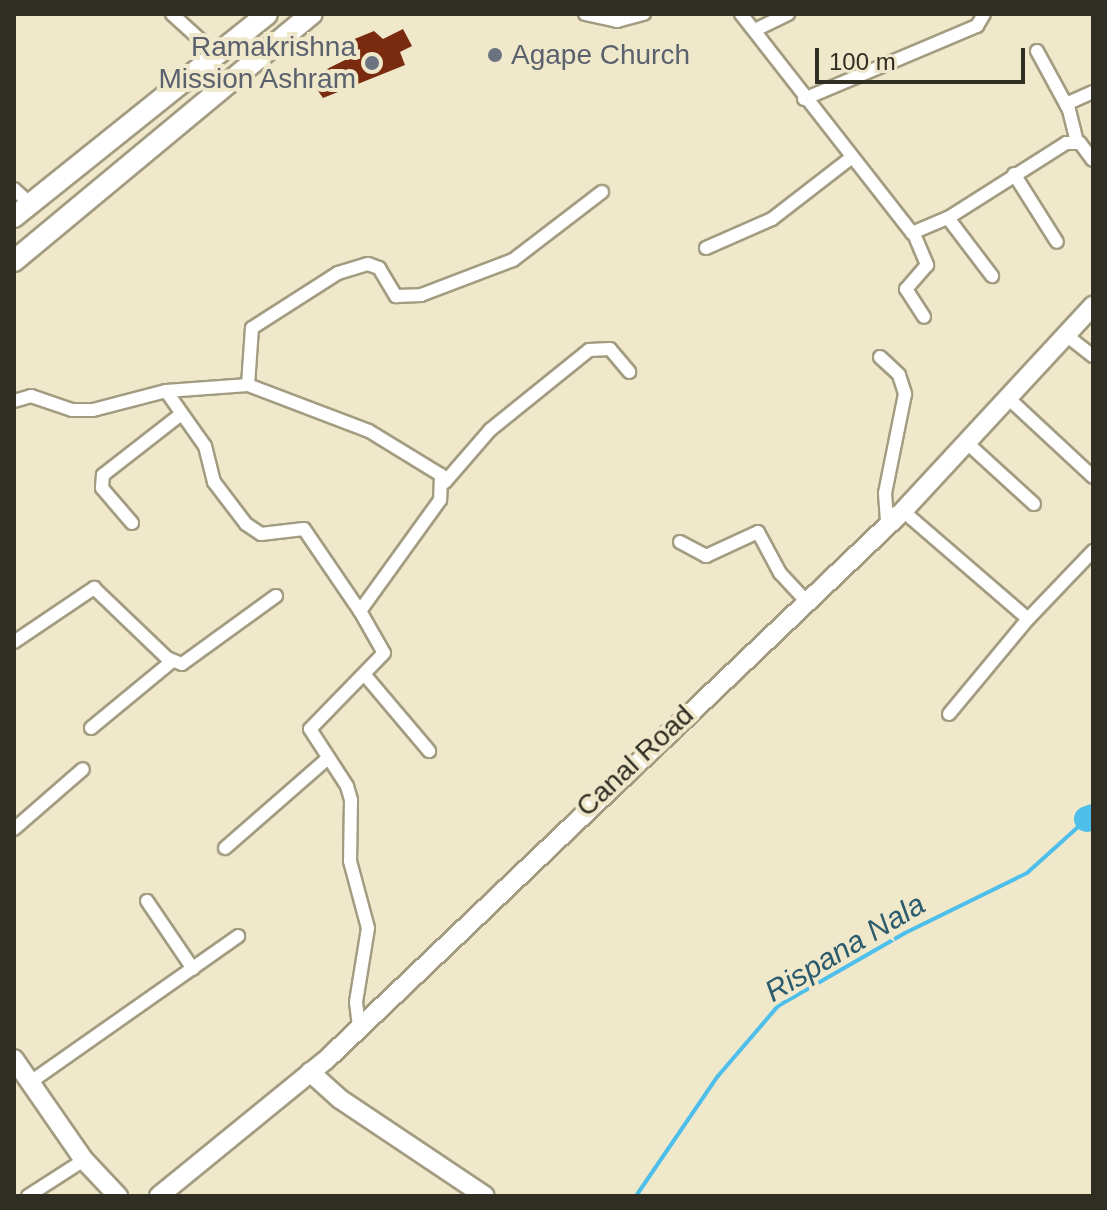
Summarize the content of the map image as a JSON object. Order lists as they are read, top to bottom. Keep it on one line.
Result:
{"streets":{"street":["Canal Road"]},"water":["Rispana Nala"],"places":["Agape Church","Ramakrishna Mission Ashram"],"scale_bar":"100 m"}
